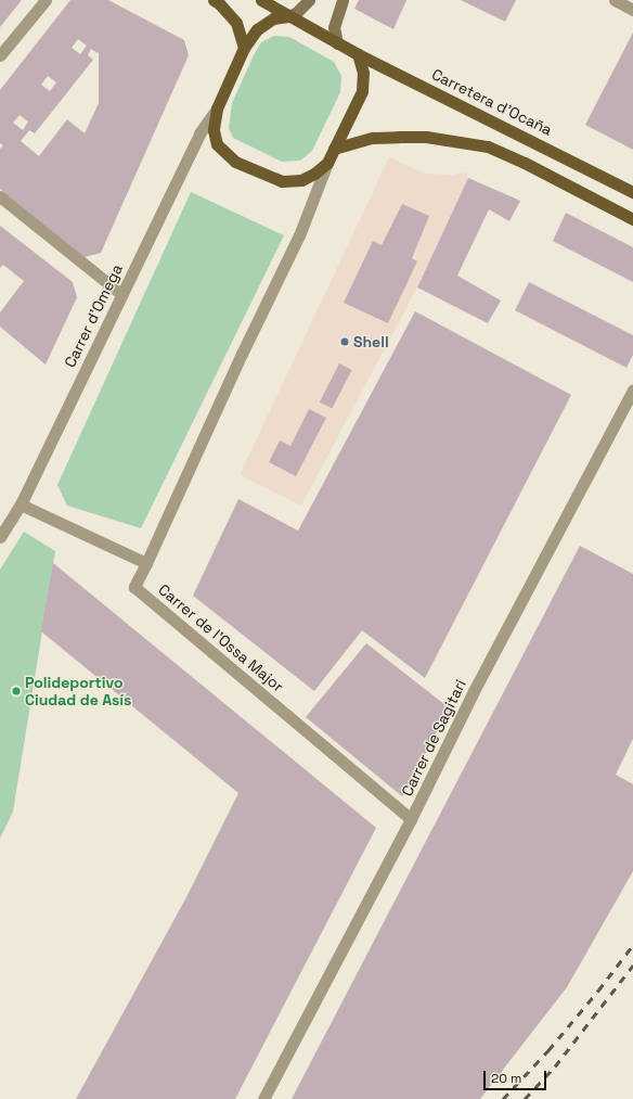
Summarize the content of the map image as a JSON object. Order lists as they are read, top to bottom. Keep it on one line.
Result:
{"streets":{"main road":["Carretera d'Ocaña","Carrer d'Omega"],"street":["Carrer de l'Ossa Major","Carrer de Sagitari"]},"crossings":[["Carretera d'Ocaña","Carrer d'Omega"],["Carrer d'Omega","Carrer de l'Ossa Major"],["Carrer de l'Ossa Major","Carrer de Sagitari"]],"places":["Shell","Polideportivo Ciudad de Asís"],"scale_bar":"20 m"}
